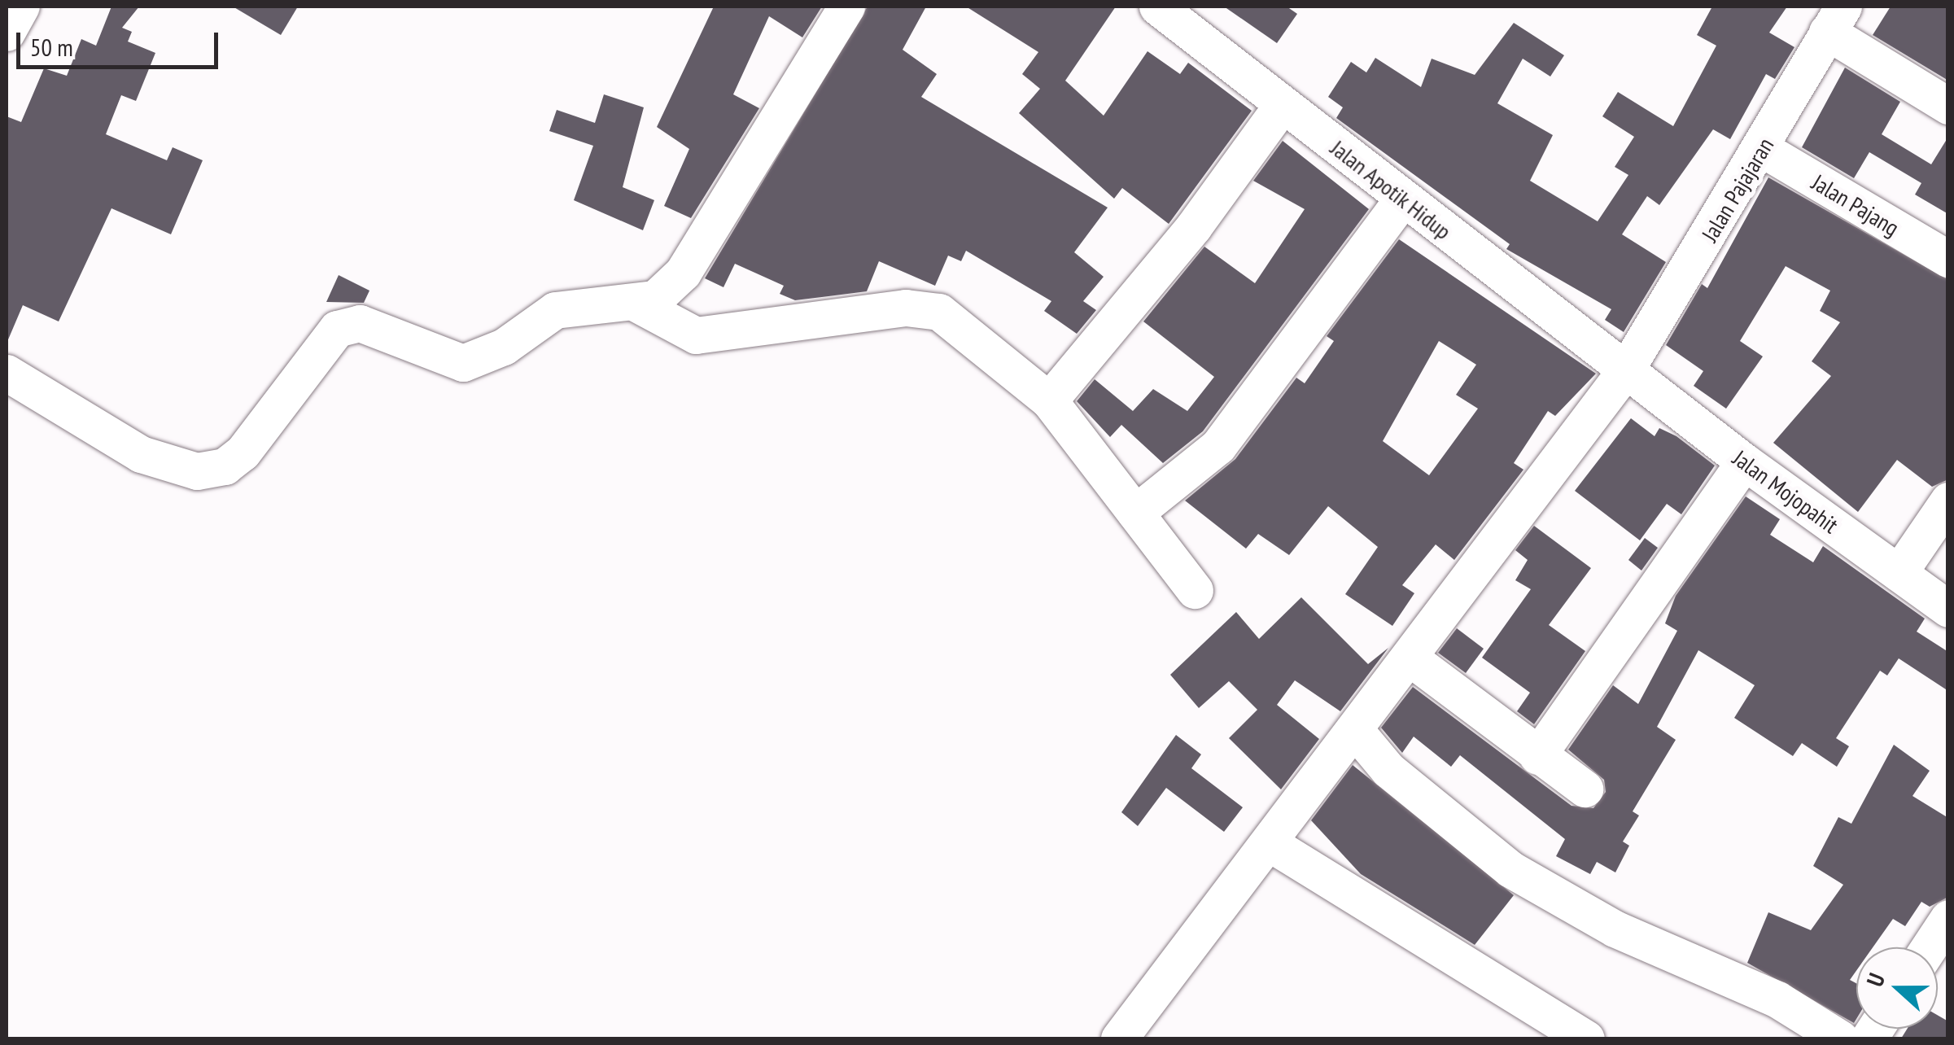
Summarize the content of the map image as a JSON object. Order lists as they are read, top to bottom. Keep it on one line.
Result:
{"streets":{"street":["Jalan Apotik Hidup","Jalan Pajajaran","Jalan Pajang","Jalan Mojopahit"]},"crossings":[["Jalan Apotik Hidup","Jalan Pajajaran"],["Jalan Apotik Hidup","Jalan Mojopahit"],["Jalan Pajajaran","Jalan Pajang"],["Jalan Pajajaran","Jalan Mojopahit"]],"scale_bar":"50 m","north":"left"}
